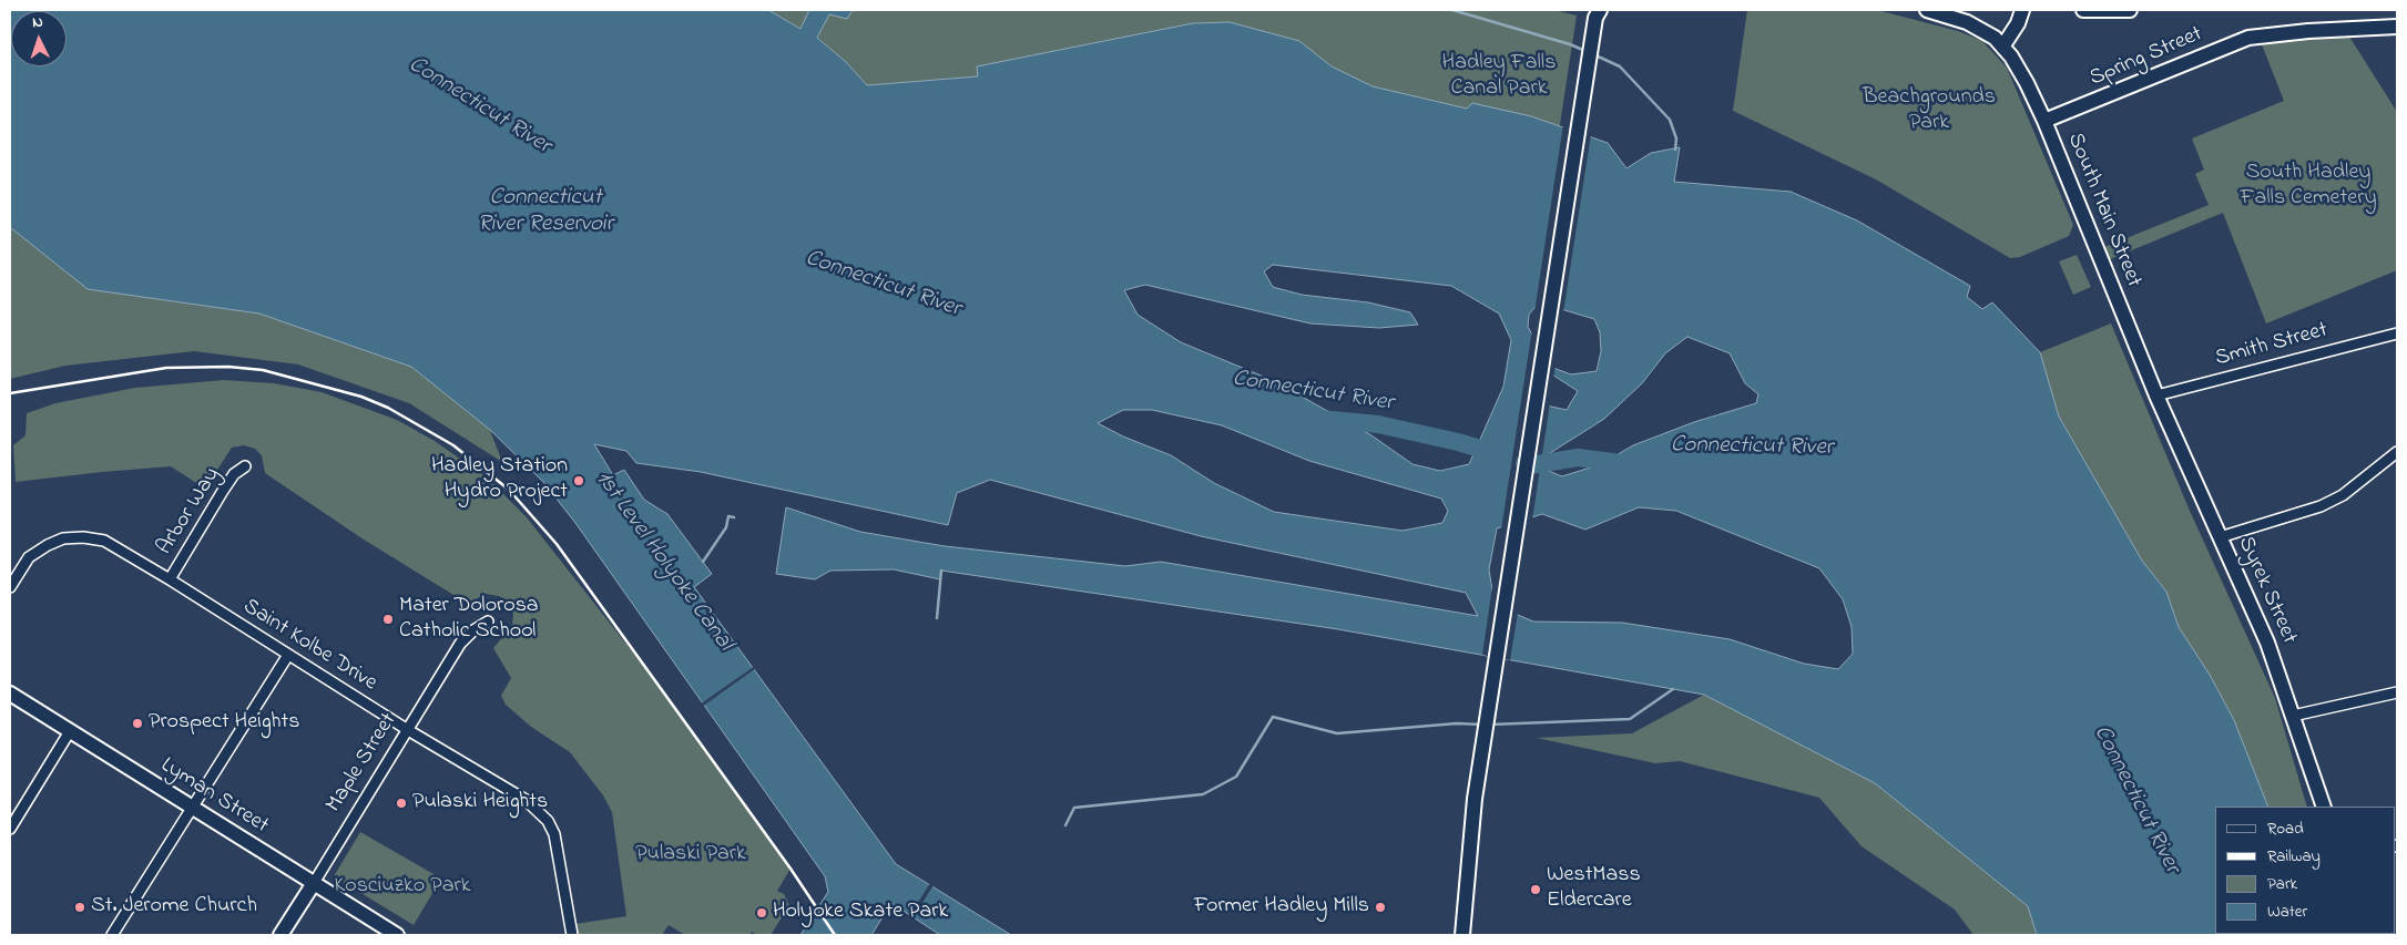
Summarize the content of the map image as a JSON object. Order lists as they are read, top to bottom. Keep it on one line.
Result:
{"streets":{"main road":["Spring Street","South Main Street","Syrek Street","Maple Street","Lyman Street"],"street":["Smith Street","Arbor Way","Saint Kolbe Drive"]},"crossings":[["Spring Street","South Main Street"],["South Main Street","Smith Street"],["South Main Street","Syrek Street"],["Smith Street","Syrek Street"],["Arbor Way","Saint Kolbe Drive"],["Saint Kolbe Drive","Maple Street"],["Maple Street","Lyman Street"]],"water":["Connecticut River","Connecticut River Reservoir","1st Level Holyoke Canal"],"parks":["Hadley Falls Canal Park","Beachgrounds Park","South Hadley Falls Cemetery","Pulaski Park","Kosciuzko Park"],"places":["Hadley Station Hydro Project","Mater Dolorosa Catholic School","Prospect Heights","Pulaski Heights","WestMass Eldercare","St. Jerome Church","Former Hadley Mills","Holyoke Skate Park"],"legend":["Road","Railway","Park","Water"],"north":"top"}
